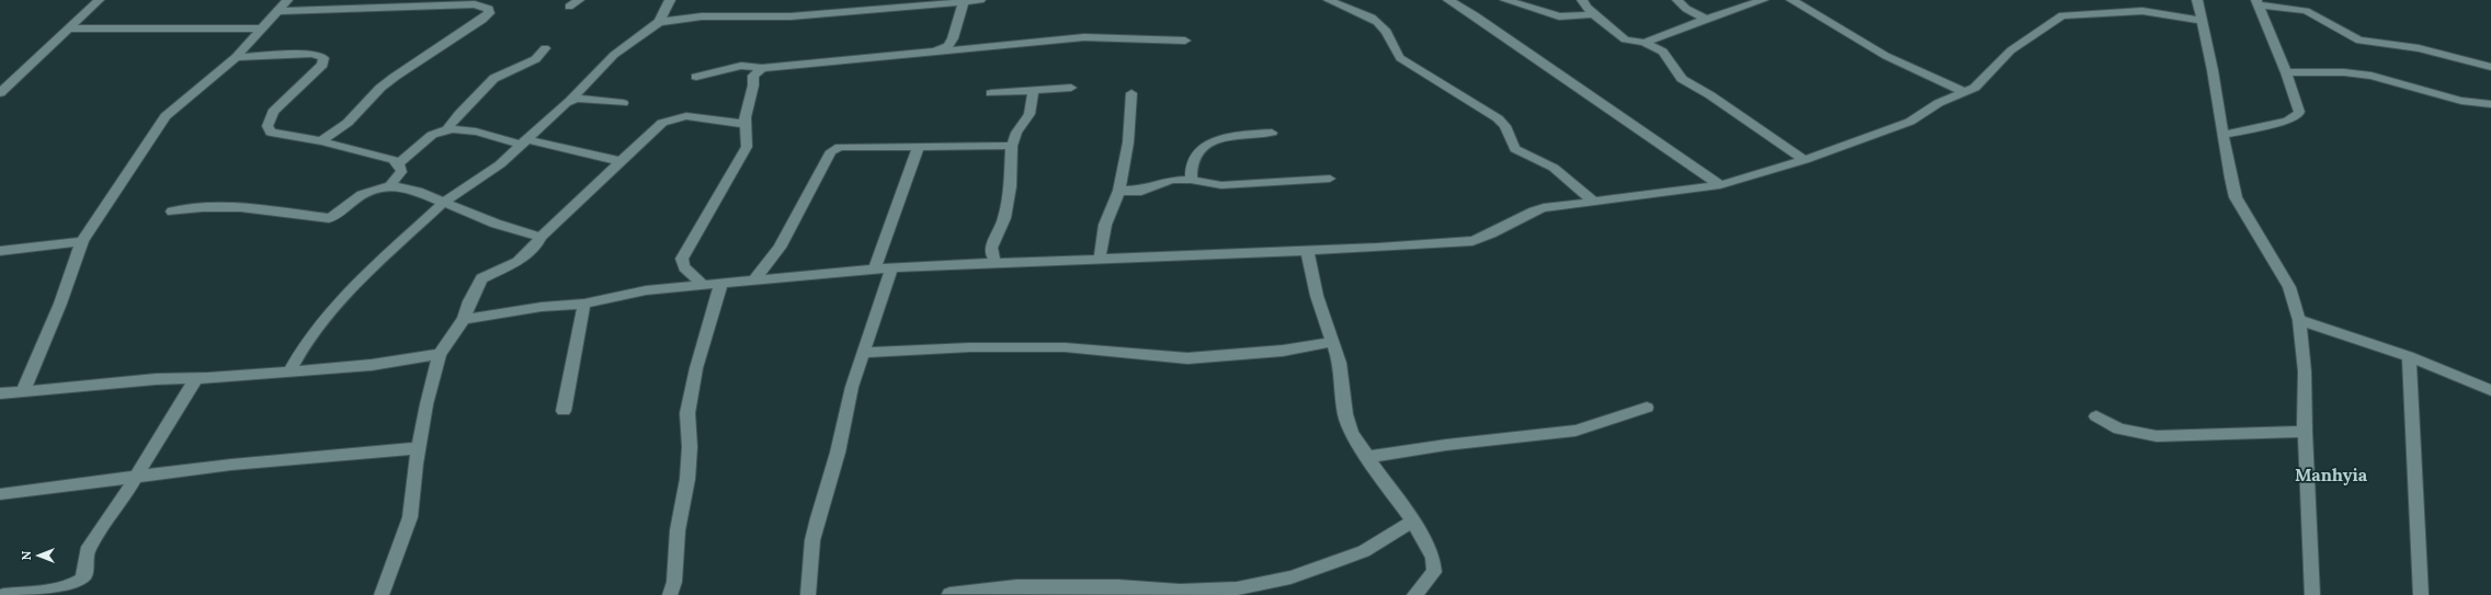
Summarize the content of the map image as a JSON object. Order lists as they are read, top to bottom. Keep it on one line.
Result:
{"districts":["Manhyia"],"north":"left"}
